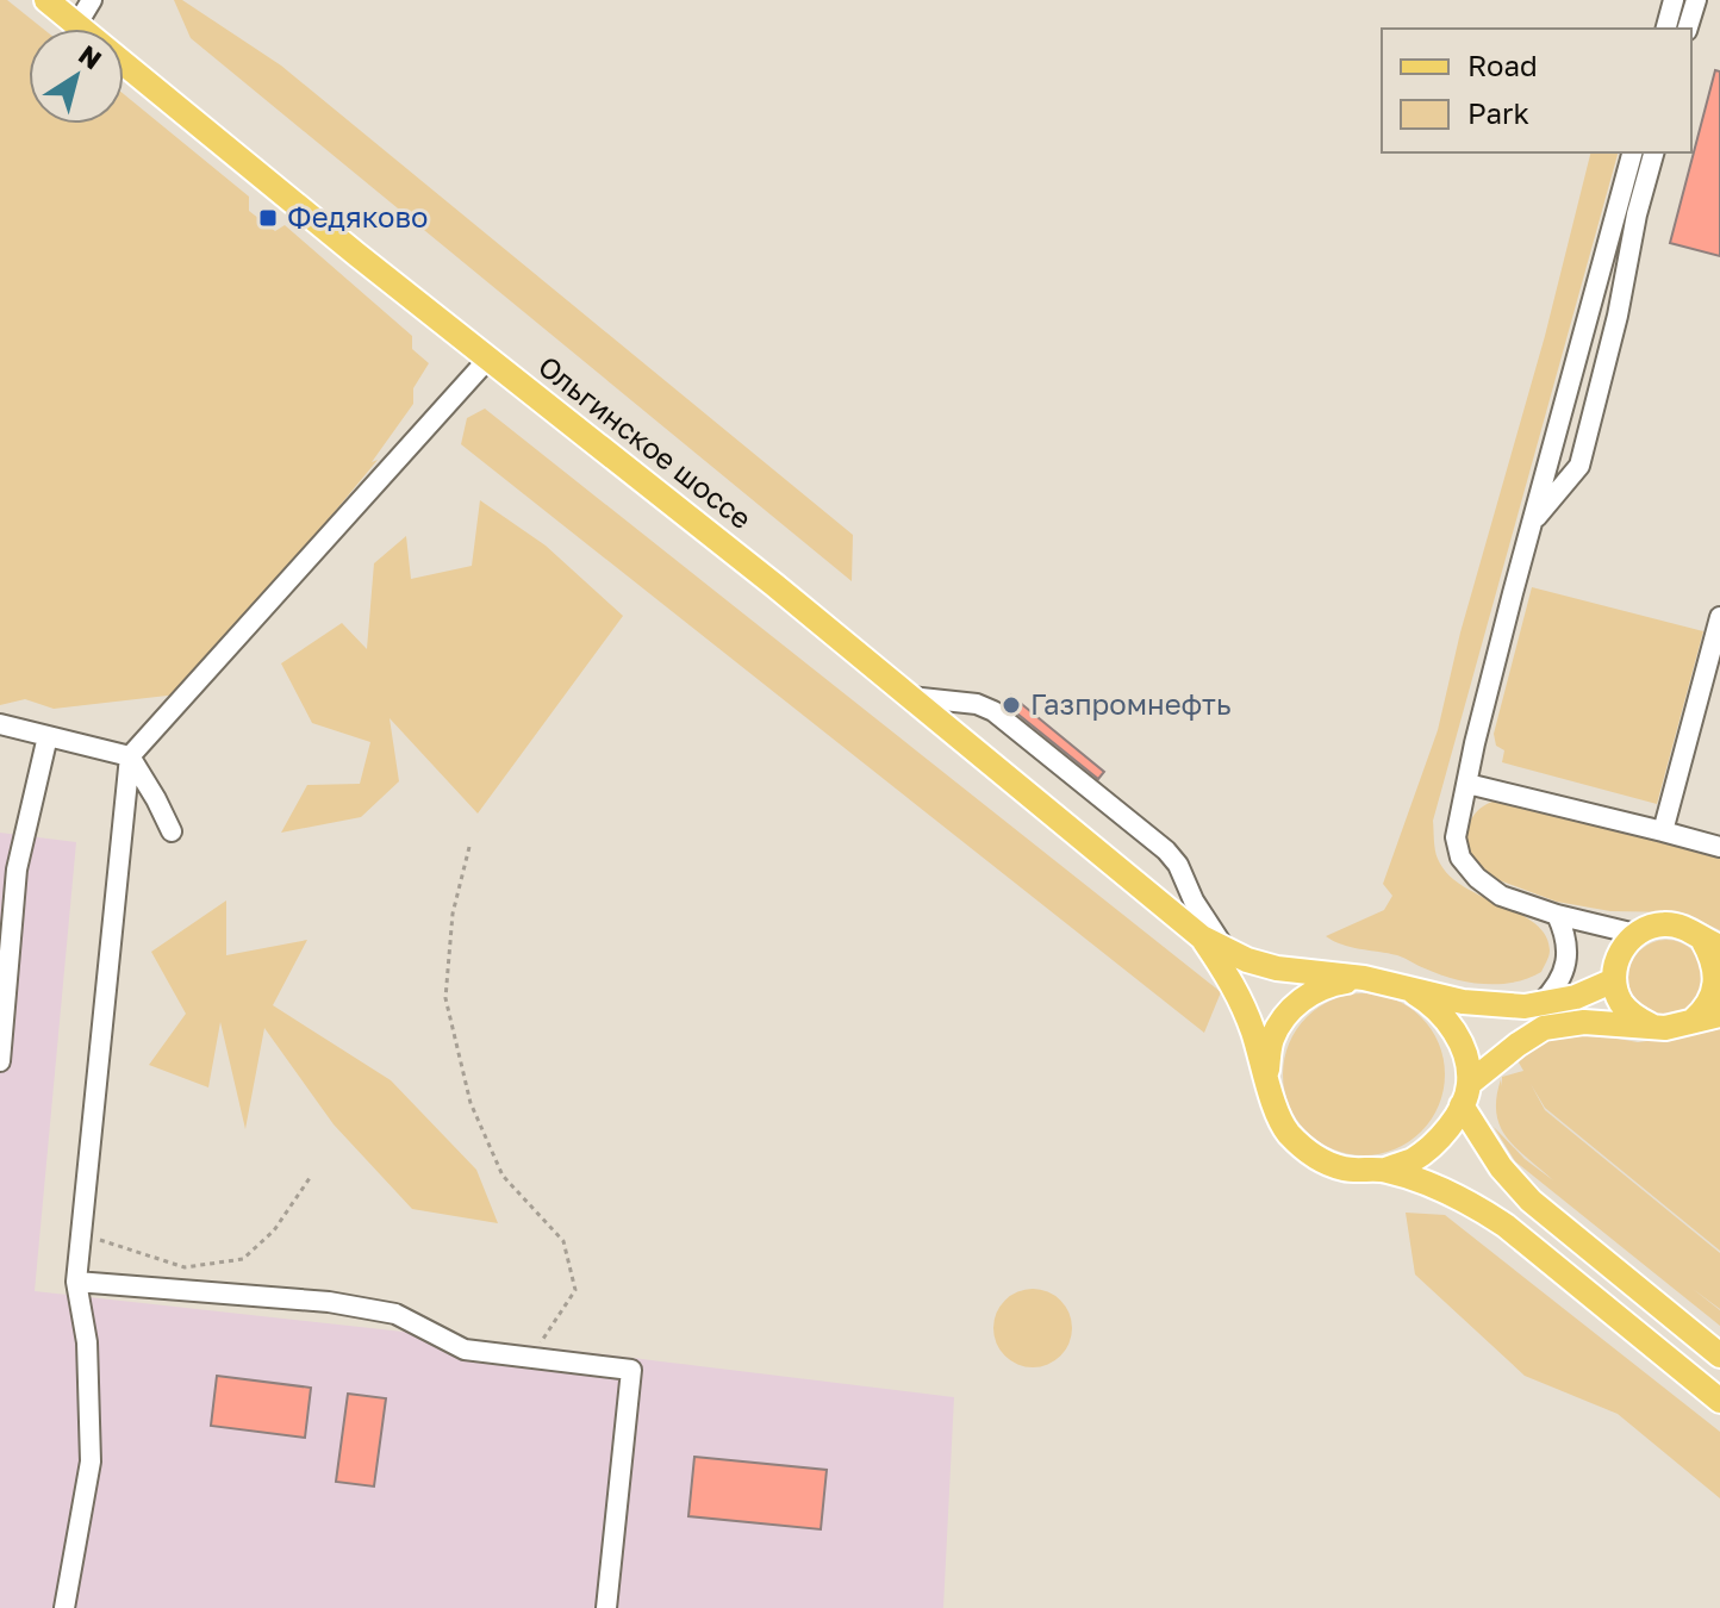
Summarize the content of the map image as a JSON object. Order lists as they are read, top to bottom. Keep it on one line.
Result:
{"streets":{"main road":["Ольгинское шоссе"]},"places":{"transit":["Федяково"],"other":["Газпромнефть"]},"legend":["Road","Park"],"north":"top right"}
